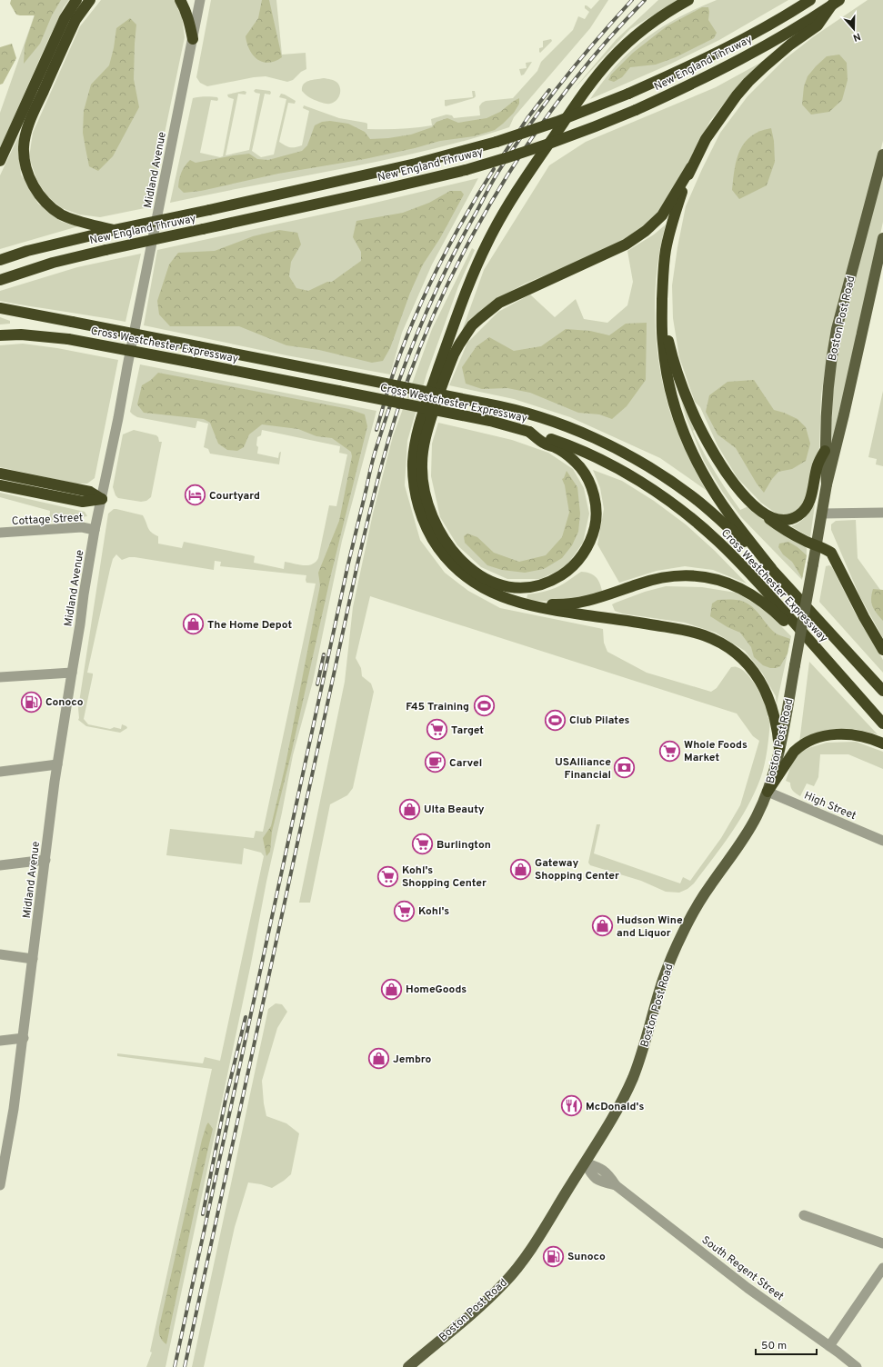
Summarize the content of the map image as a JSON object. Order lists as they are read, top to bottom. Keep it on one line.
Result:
{"streets":{"highway":["New England Thruway","Cross Westchester Expressway"],"main road":["Boston Post Road"],"street":["Midland Avenue","Cottage Street","High Street","South Regent Street"]},"crossings":[["Midland Avenue","Cottage Street"],["Boston Post Road","High Street"],["Boston Post Road","South Regent Street"]],"places":{"hotel":["Courtyard"],"shop":["The Home Depot","Ulta Beauty","Gateway Shopping Center","Hudson Wine and Liquor","HomeGoods","Jembro"],"fuel station":["Conoco","Sunoco"],"sports":["F45 Training","Club Pilates"],"supermarket":["Target","Whole Foods Market","Burlington","Kohl's Shopping Center","Kohl's"],"cafe":["Carvel"],"bank":["USAlliance Financial"],"restaurant":["McDonald's"]},"scale_bar":"50 m","north":"bottom"}
